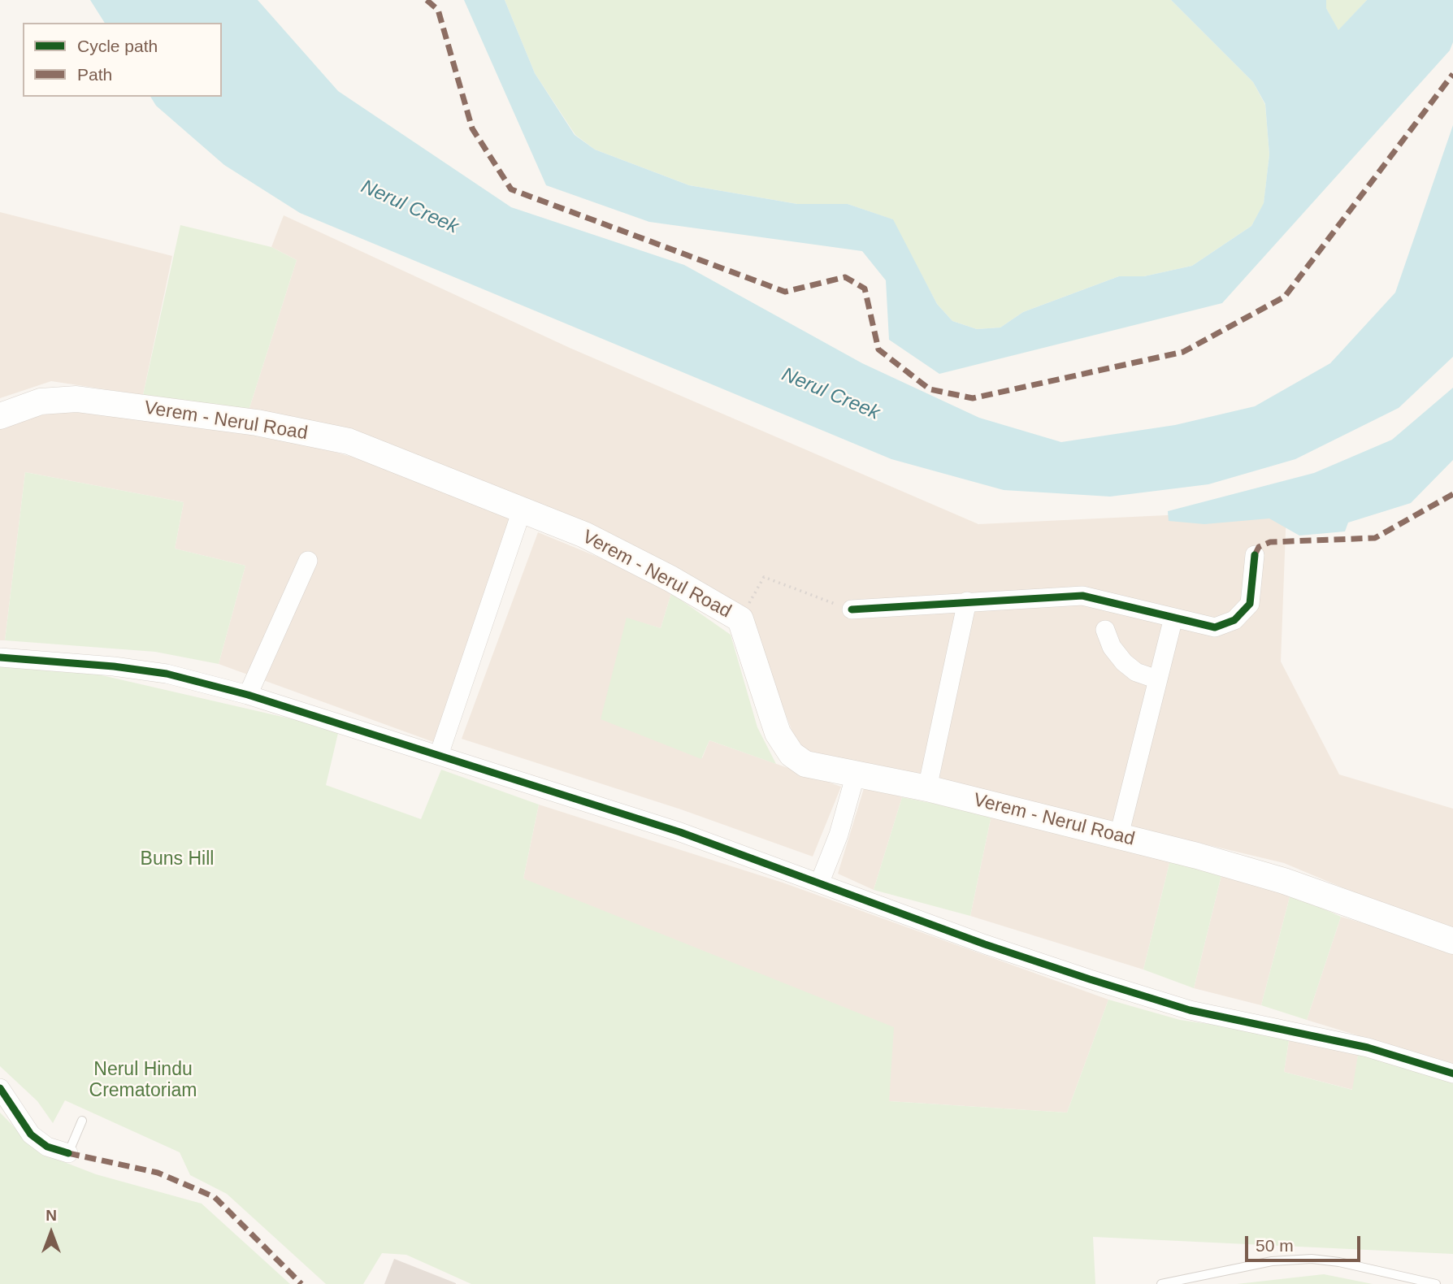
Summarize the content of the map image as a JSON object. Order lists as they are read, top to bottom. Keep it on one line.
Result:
{"streets":{"main road":["Verem - Nerul Road"]},"water":["Nerul Creek"],"parks":["Buns Hill","Nerul Hindu Crematoriam"],"legend":["Cycle path","Path"],"scale_bar":"50 m","north":"top"}
